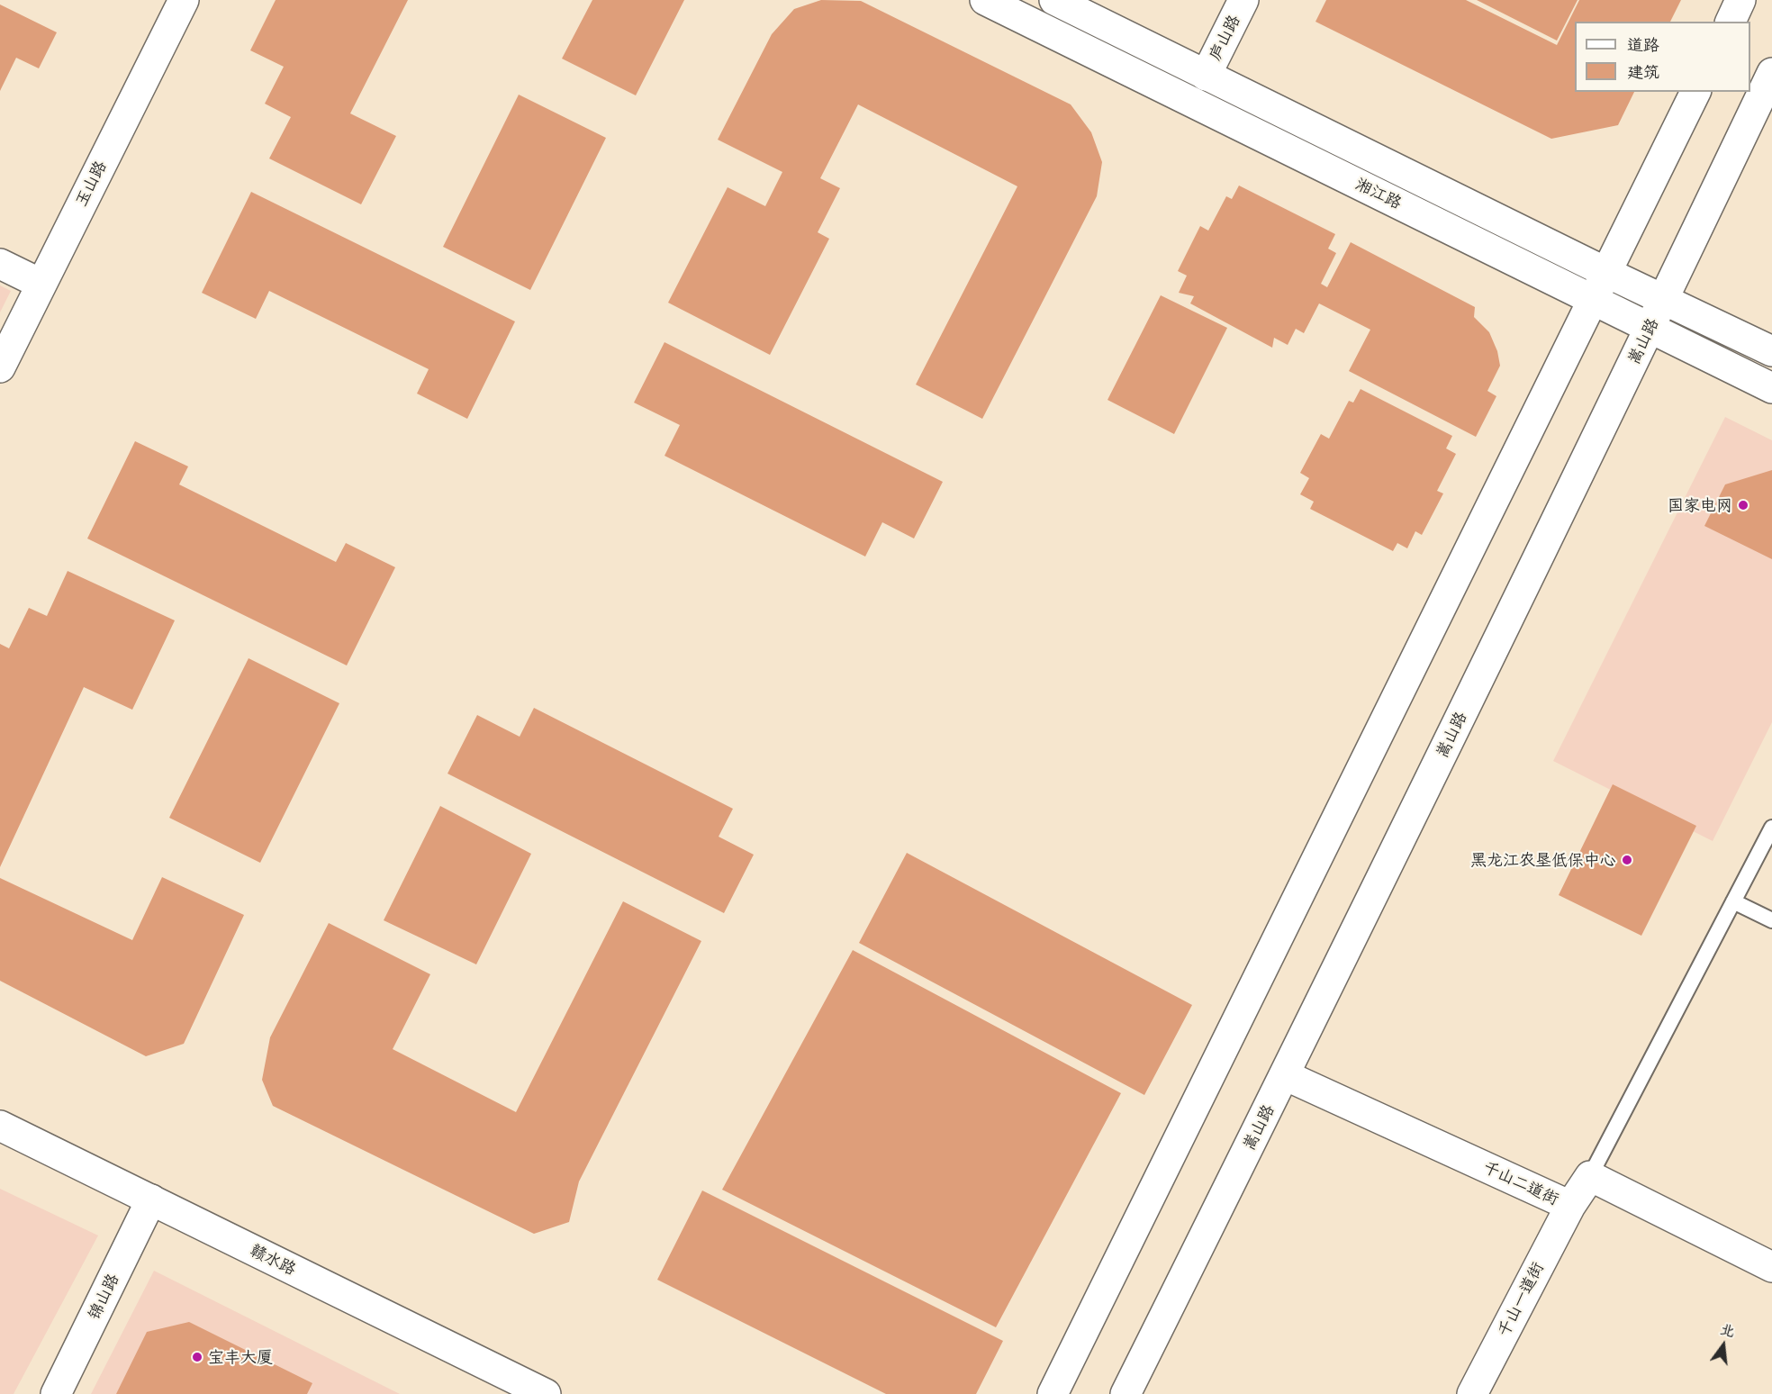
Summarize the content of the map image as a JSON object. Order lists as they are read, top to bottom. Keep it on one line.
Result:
{"streets":{"main road":["庐山路","玉山路","湘江路","嵩山路","千山二道街","赣水路","锦山路","千山一道街"]},"crossings":[["庐山路","湘江路"],["湘江路","嵩山路"],["嵩山路","千山二道街"],["千山二道街","千山一道街"],["赣水路","锦山路"]],"places":["国家电网","黑龙江农垦低保中心","宝丰大厦"],"legend":["道路","建筑"],"north":"top"}
